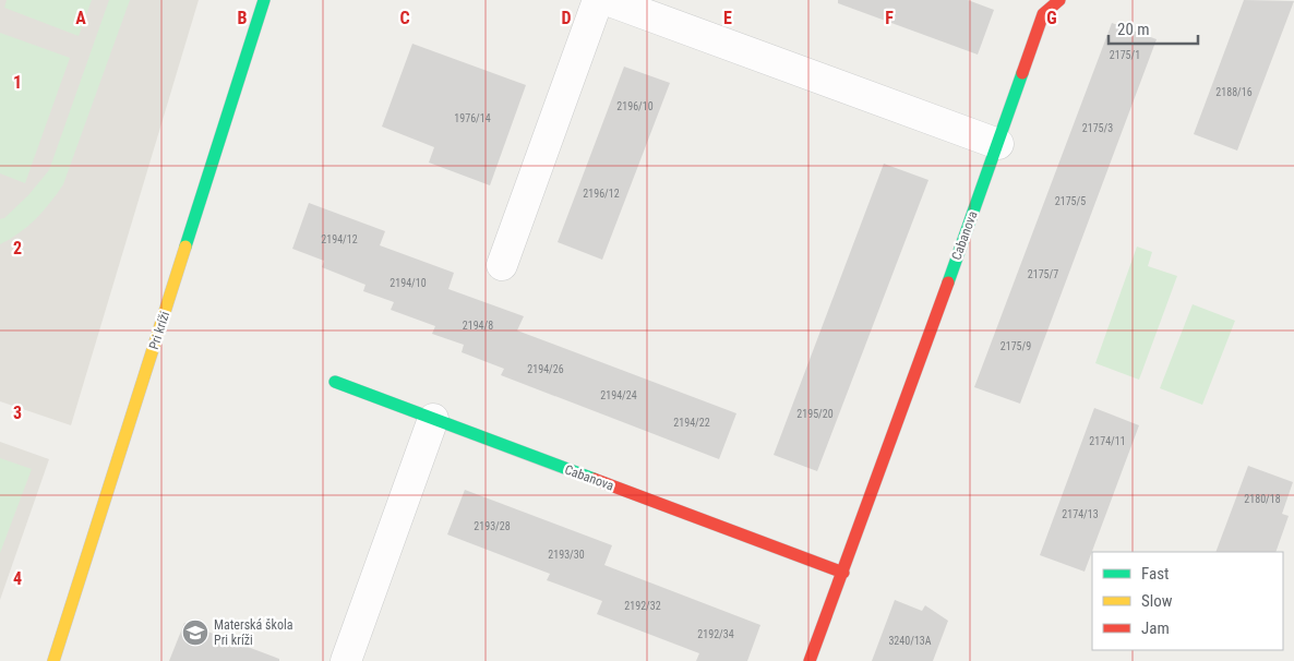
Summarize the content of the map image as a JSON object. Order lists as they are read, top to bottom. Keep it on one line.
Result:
{"streets":{"street":["Cabanova","Pri kríži"]},"places":{"school or university":["Materská škola Pri kríži"]},"house_numbers":["2175/1","2188/16","2196/10","1976/14","2175/3","2196/12","2175/5","2194/12","2175/7","2194/10","2194/8","2175/9","2194/26","2194/24","2195/20","2194/22","2174/11","2180/18","2174/13","2193/28","2193/30","2192/32","2192/34","3240/13A"],"legend":["Fast","Slow","Jam"],"scale_bar":"20 m","grid":{"columns":["A","B","C","D","E","F","G"],"rows":["1","2","3","4"]}}
